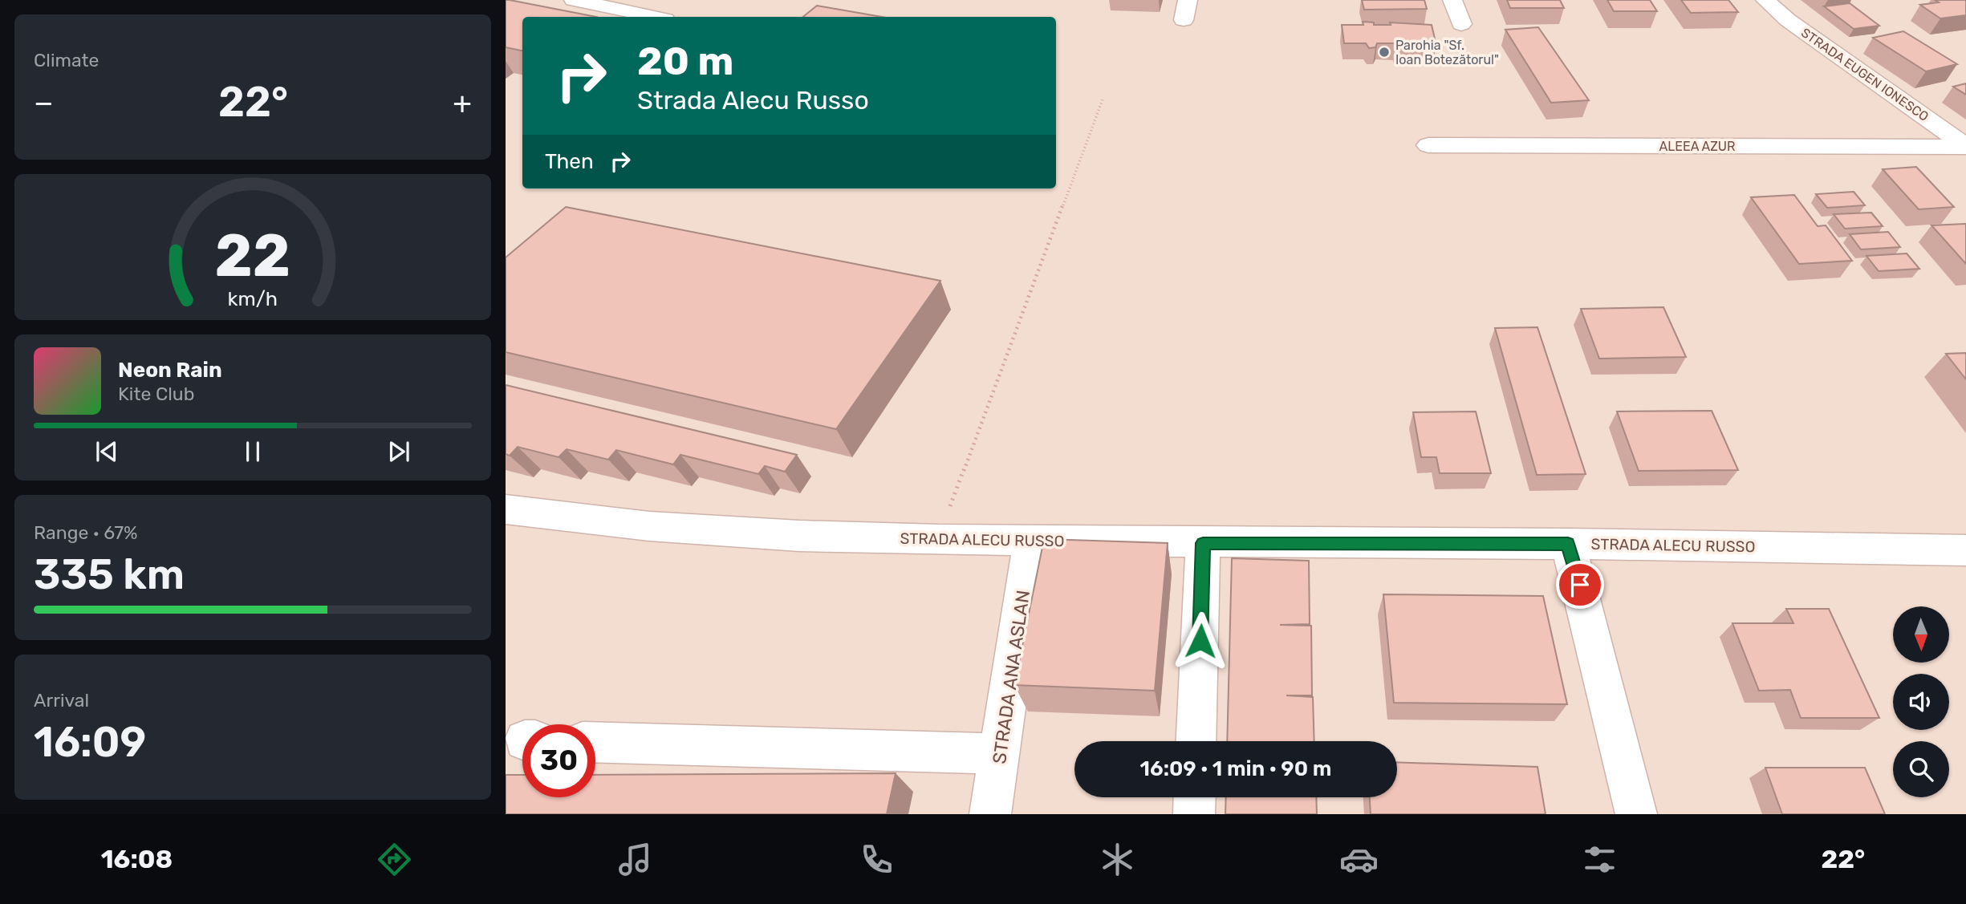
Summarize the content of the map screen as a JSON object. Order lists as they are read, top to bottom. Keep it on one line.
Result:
{"streets":{"street":["STRADA EUGEN IONESCO","ALEEA AZUR","STRADA ALECU RUSSO","STRADA ANA ASLAN"]},"crossings":[["STRADA EUGEN IONESCO","ALEEA AZUR"],["STRADA ALECU RUSSO","STRADA ANA ASLAN"]],"places":["Parohia \"Sf. Ioan Botezătorul\""],"north":"bottom","page":{"tile":["Climate",["Range · 67%","335 km"],["Arrival","16:09"]],"turn":["20 m","Strada Alecu Russo"],"heat":["−","22°","+"],"then":"Then","song":["Neon Rain","Kite Club"],"limit":"30","trip":"16:09 · 1 min · 90 m","tabs":["16:08","22°"],"gauge":["22","km/h"]}}
